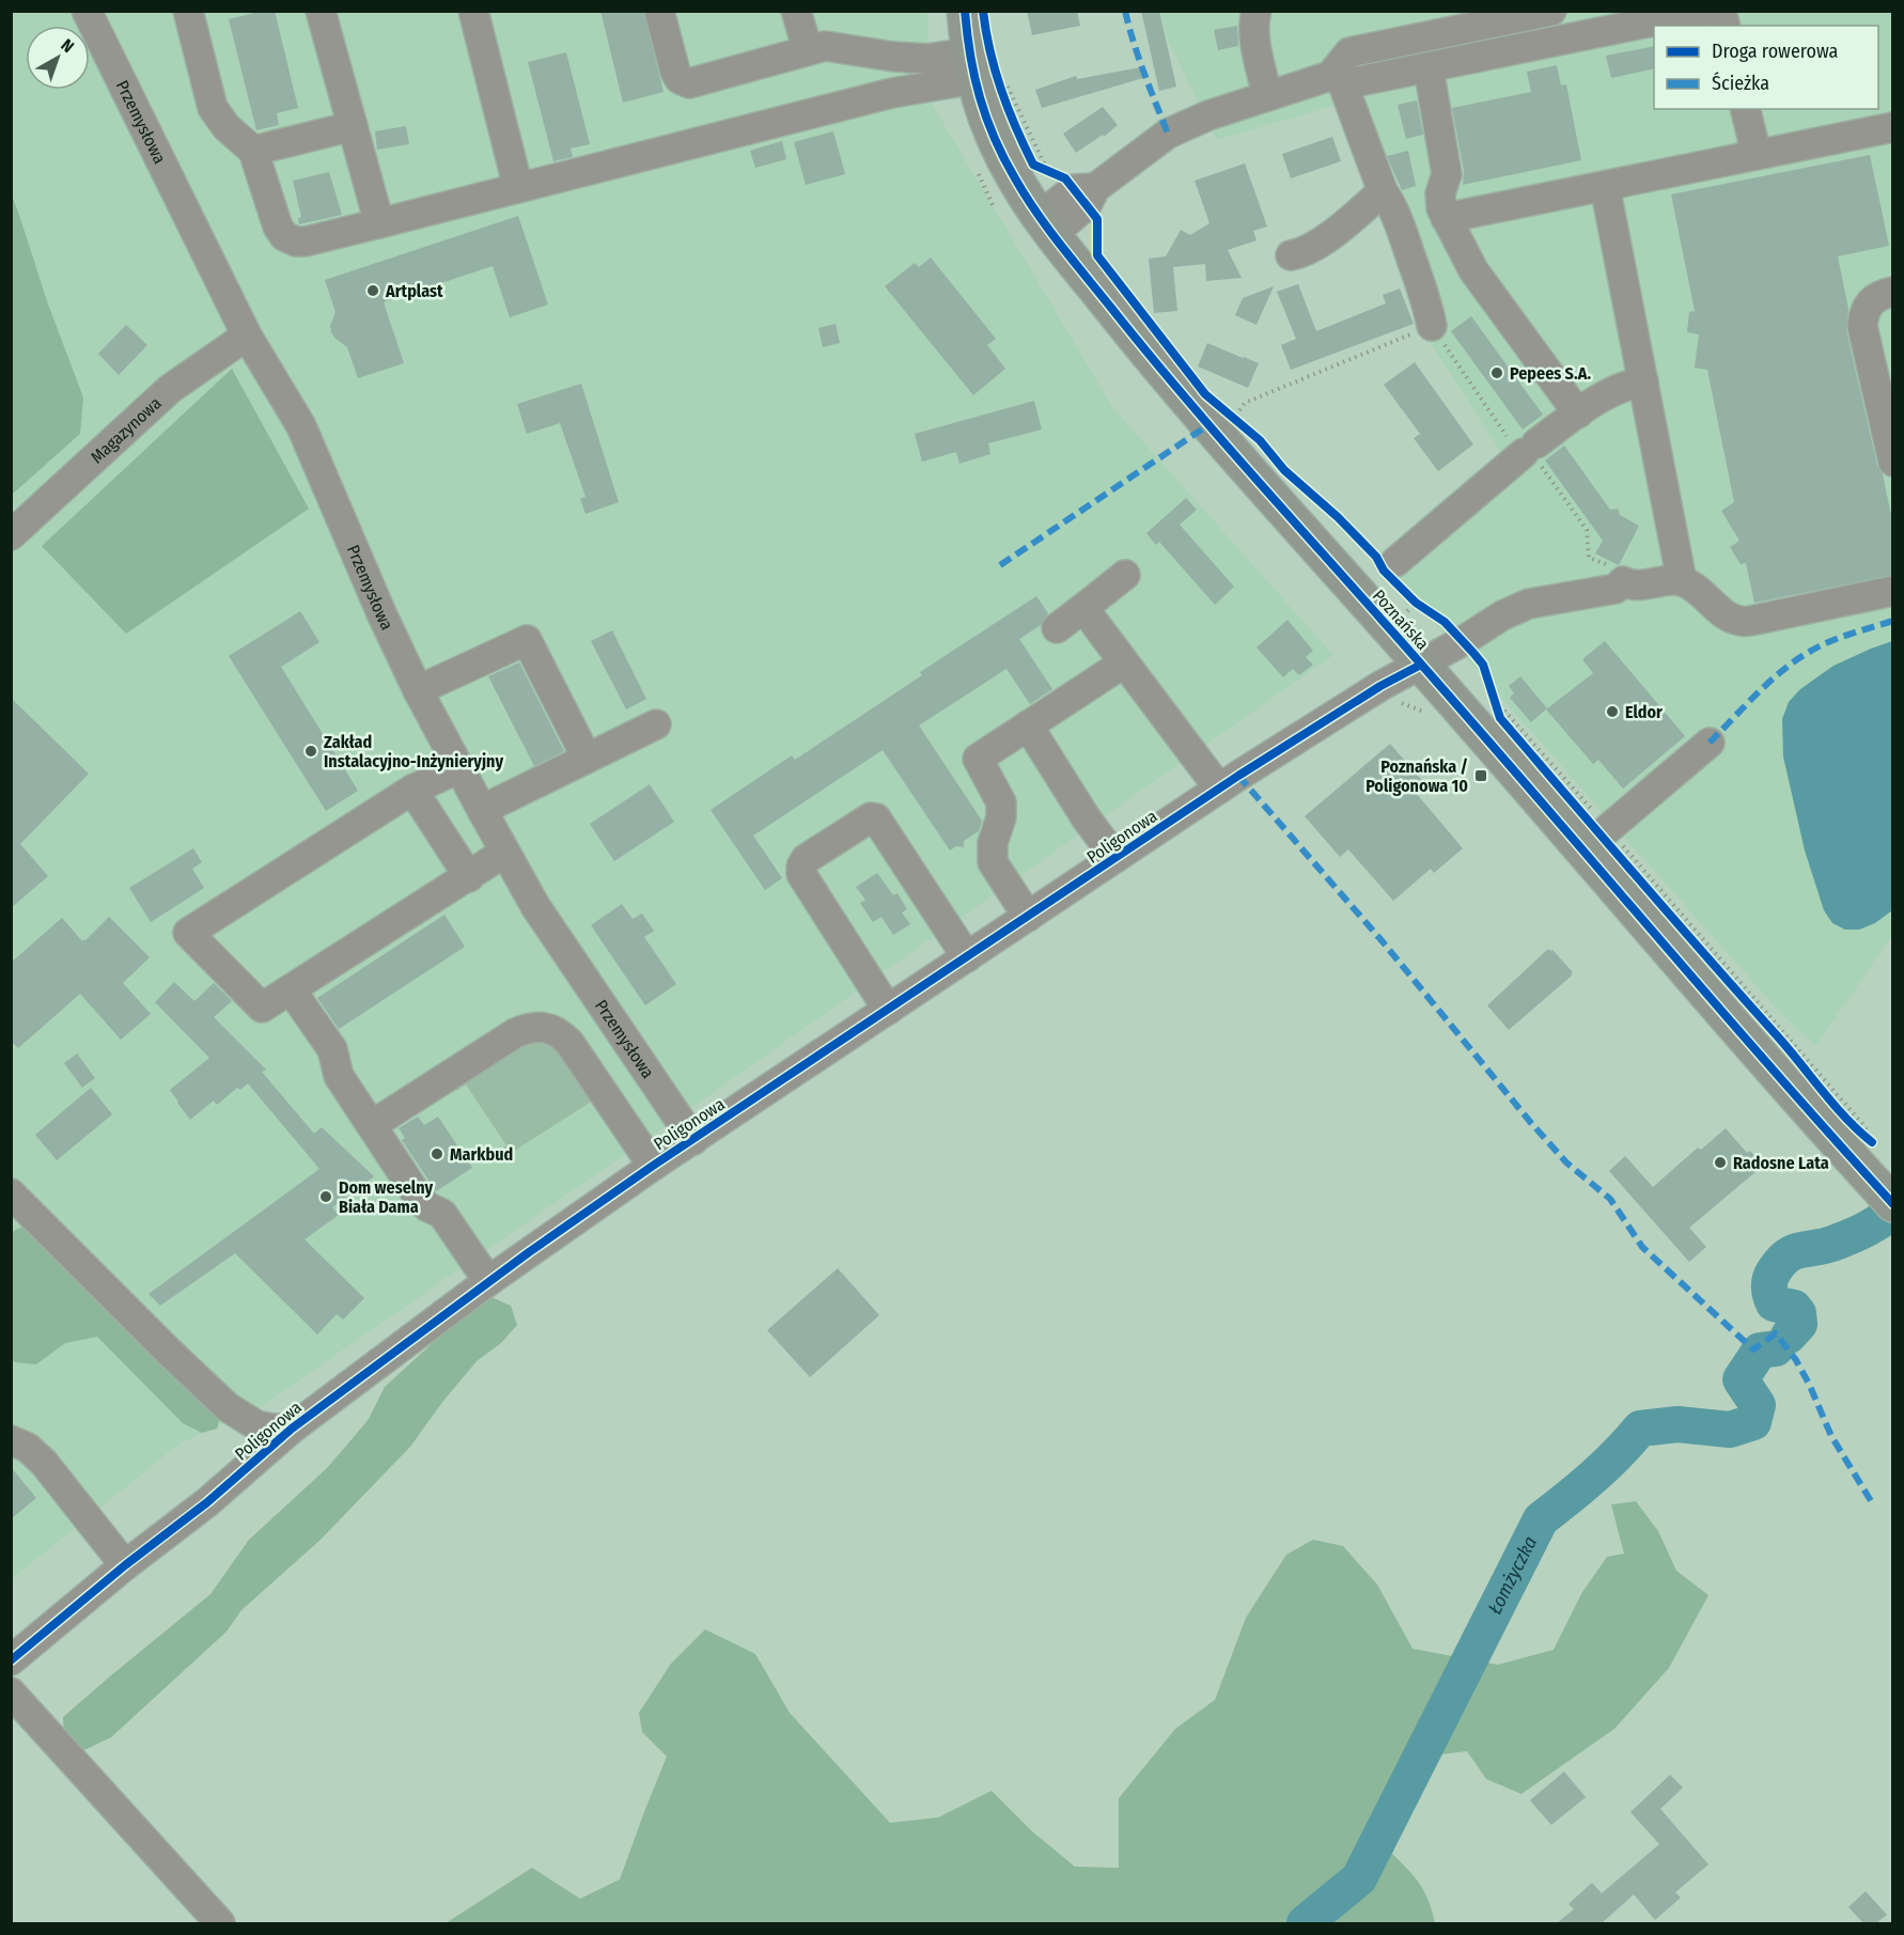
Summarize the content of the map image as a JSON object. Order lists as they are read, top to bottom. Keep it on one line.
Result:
{"streets":{"main road":["Poznańska"],"street":["Przemysłowa","Magazynowa","Poligonowa"]},"crossings":[["Przemysłowa","Magazynowa"],["Przemysłowa","Poligonowa"],["Poznańska","Poligonowa"]],"water":["Łomżyczka"],"places":{"other":["Artplast","Pepees S.A.","Eldor","Zakład Instalacyjno-Inżynieryjny","Markbud","Radosne Lata","Dom weselny Biała Dama"],"transit":["Poznańska / Poligonowa 10"]},"legend":["Droga rowerowa","Ścieżka"],"north":"top right"}
